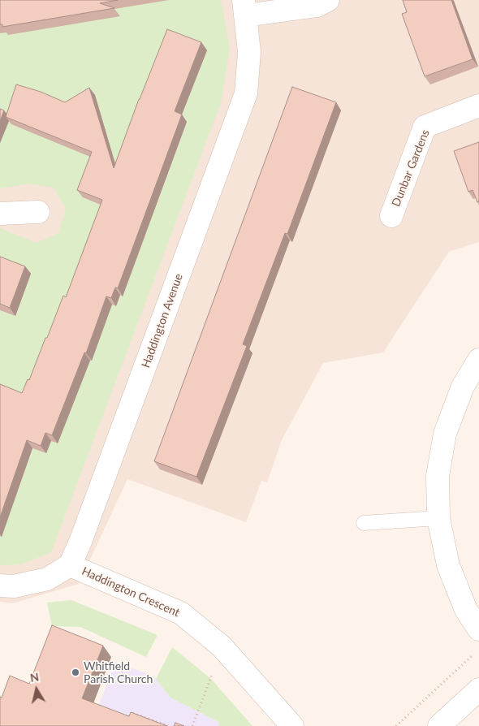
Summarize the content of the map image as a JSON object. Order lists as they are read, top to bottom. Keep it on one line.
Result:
{"streets":{"street":["Dunbar Gardens","Haddington Avenue","Haddington Crescent"]},"crossings":[["Haddington Avenue","Haddington Crescent"]],"places":["Whitfield Parish Church"],"north":"top"}
